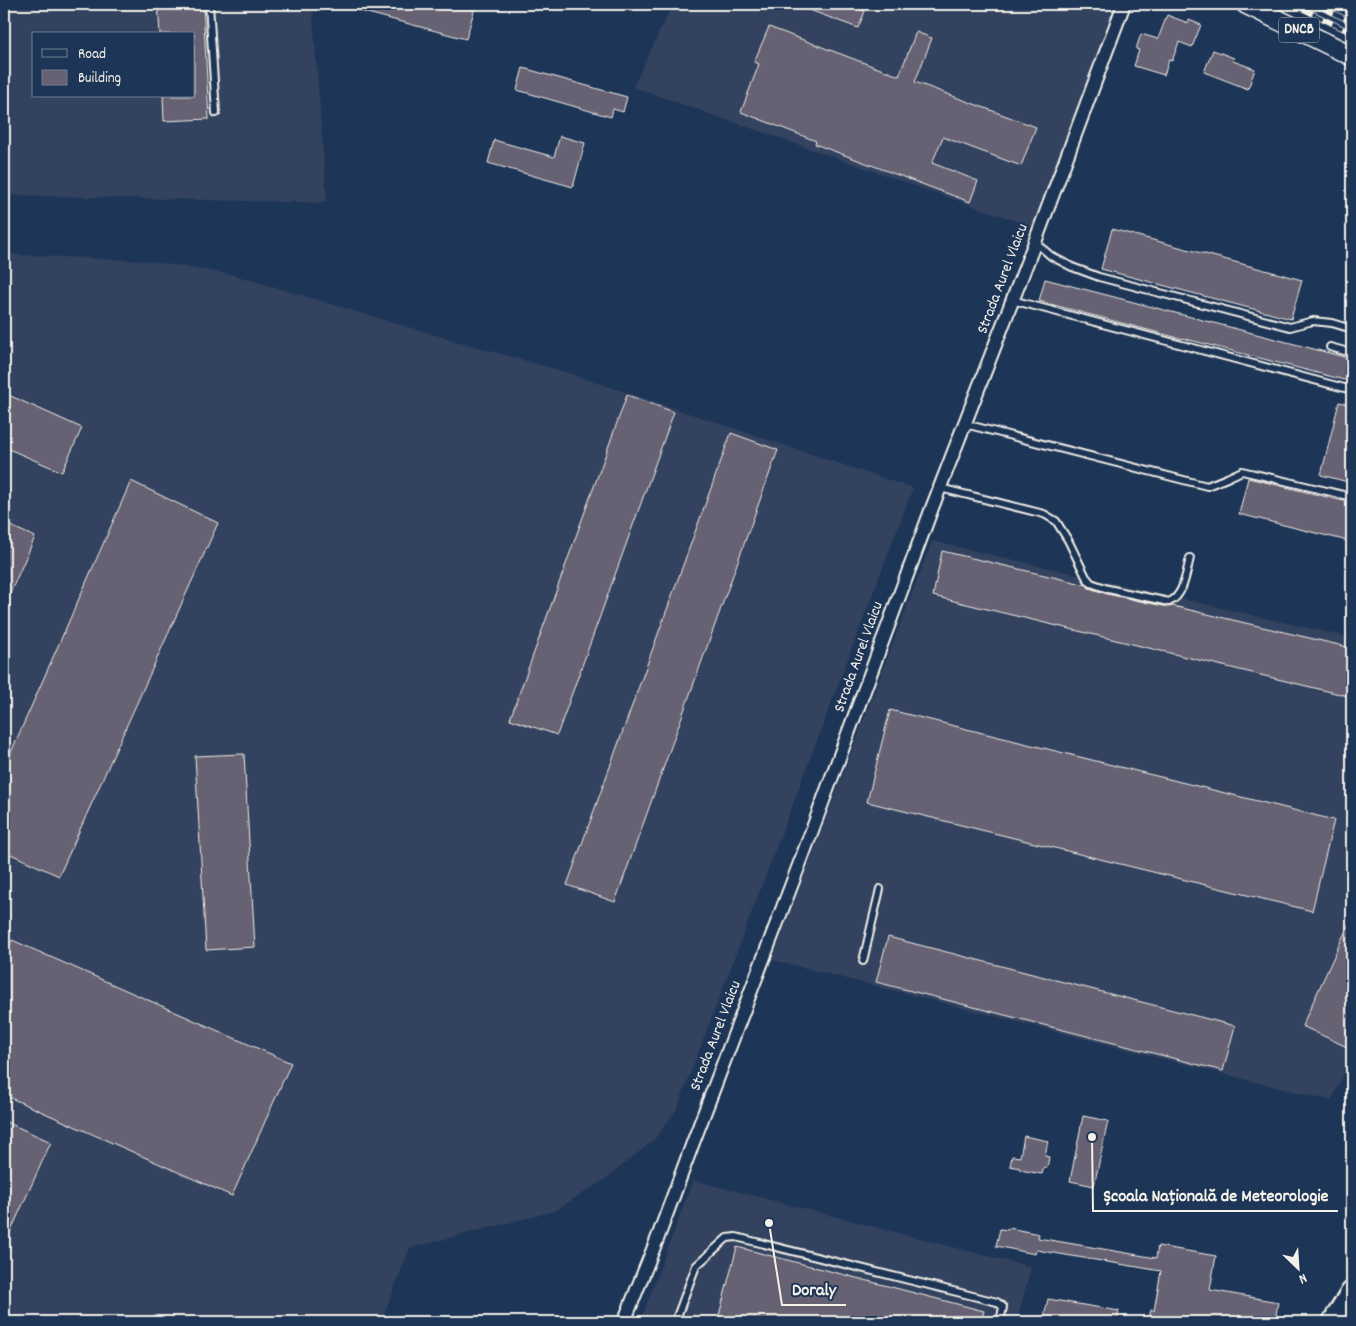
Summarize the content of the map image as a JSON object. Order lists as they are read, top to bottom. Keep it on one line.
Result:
{"streets":{"main road":["DNCB"],"street":["Strada Aurel Vlaicu"]},"places":["Școala Națională de Meteorologie","Doraly"],"legend":["Road","Building"],"north":"bottom right"}
